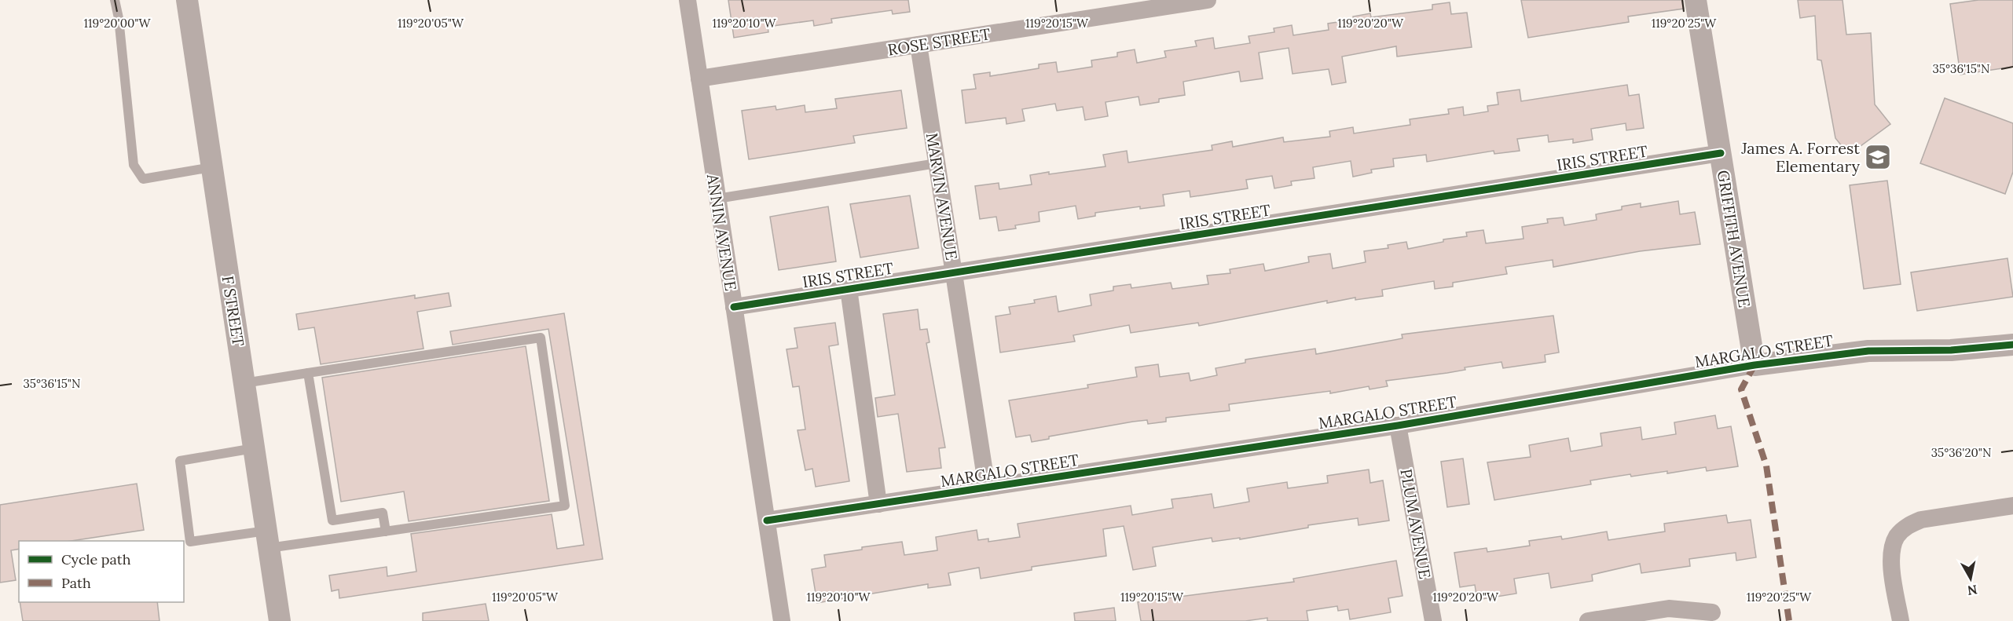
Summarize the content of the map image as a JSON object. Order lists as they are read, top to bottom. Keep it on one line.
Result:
{"streets":{"street":["ROSE STREET","IRIS STREET","MARVIN AVENUE","ANNIN AVENUE","GRIFFITH AVENUE","F STREET","MARGALO STREET","PLUM AVENUE"]},"crossings":[["ROSE STREET","MARVIN AVENUE"],["ROSE STREET","ANNIN AVENUE"],["IRIS STREET","MARVIN AVENUE"],["IRIS STREET","ANNIN AVENUE"],["IRIS STREET","GRIFFITH AVENUE"],["MARVIN AVENUE","MARGALO STREET"],["ANNIN AVENUE","MARGALO STREET"],["GRIFFITH AVENUE","MARGALO STREET"],["MARGALO STREET","PLUM AVENUE"]],"places":{"school or university":["James A. Forrest Elementary"]},"legend":["Cycle path","Path"],"north":"bottom","coordinates":["119°20'00\"W","119°20'05\"W","119°20'10\"W","119°20'15\"W","119°20'20\"W","119°20'25\"W","35°36'15\"N","35°36'20\"N"]}
